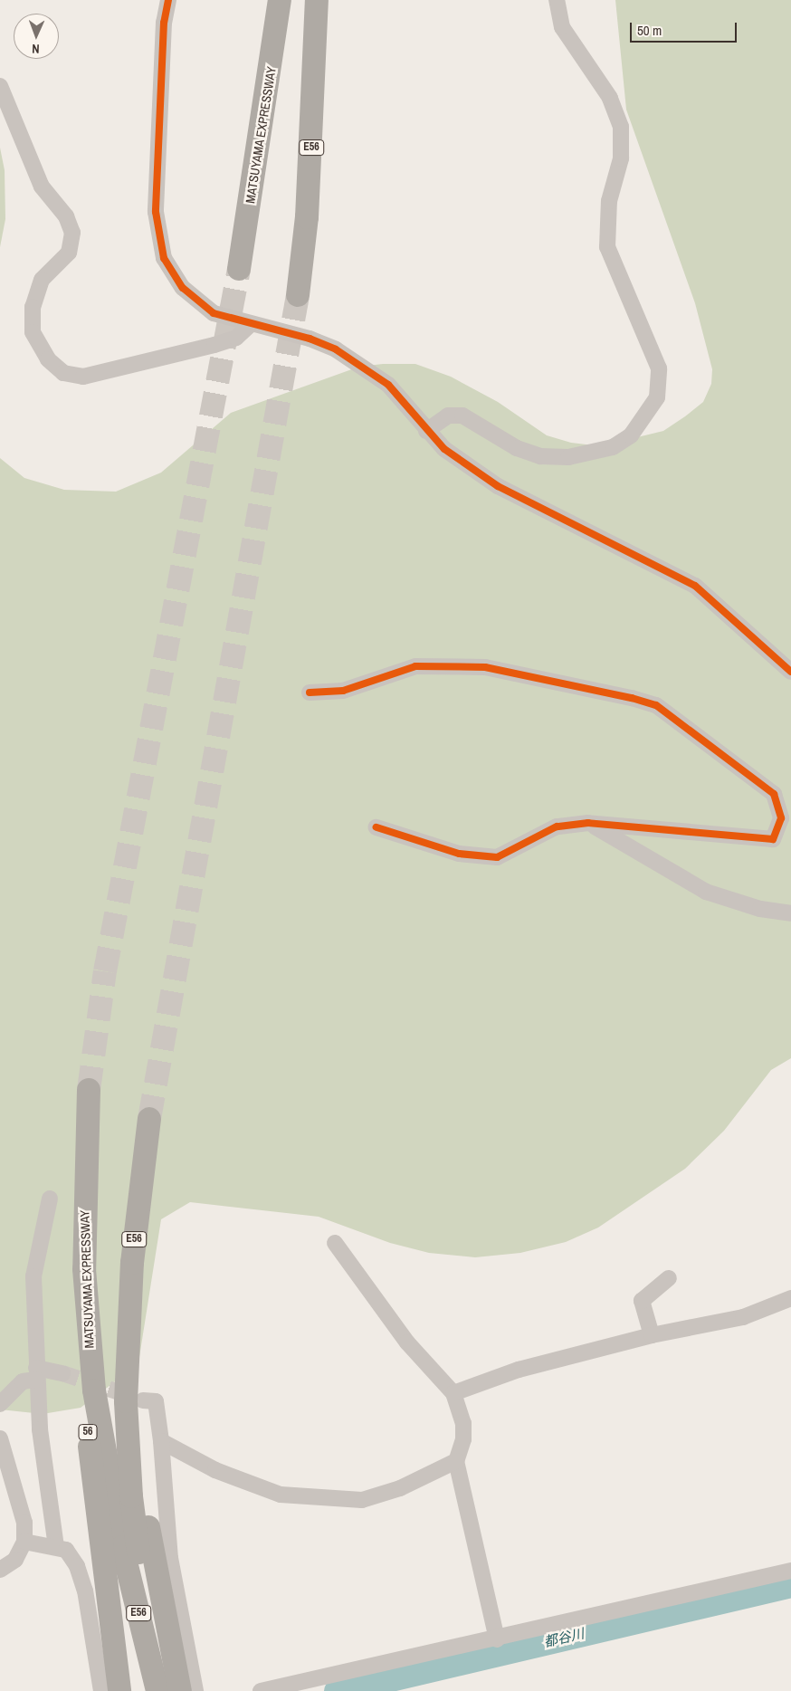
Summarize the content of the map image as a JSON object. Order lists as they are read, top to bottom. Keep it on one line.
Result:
{"streets":{"highway":["MATSUYAMA EXPRESSWAY","E56"]},"crossings":[["MATSUYAMA EXPRESSWAY","E56"]],"water":["都谷川"],"scale_bar":"50 m","north":"bottom"}
